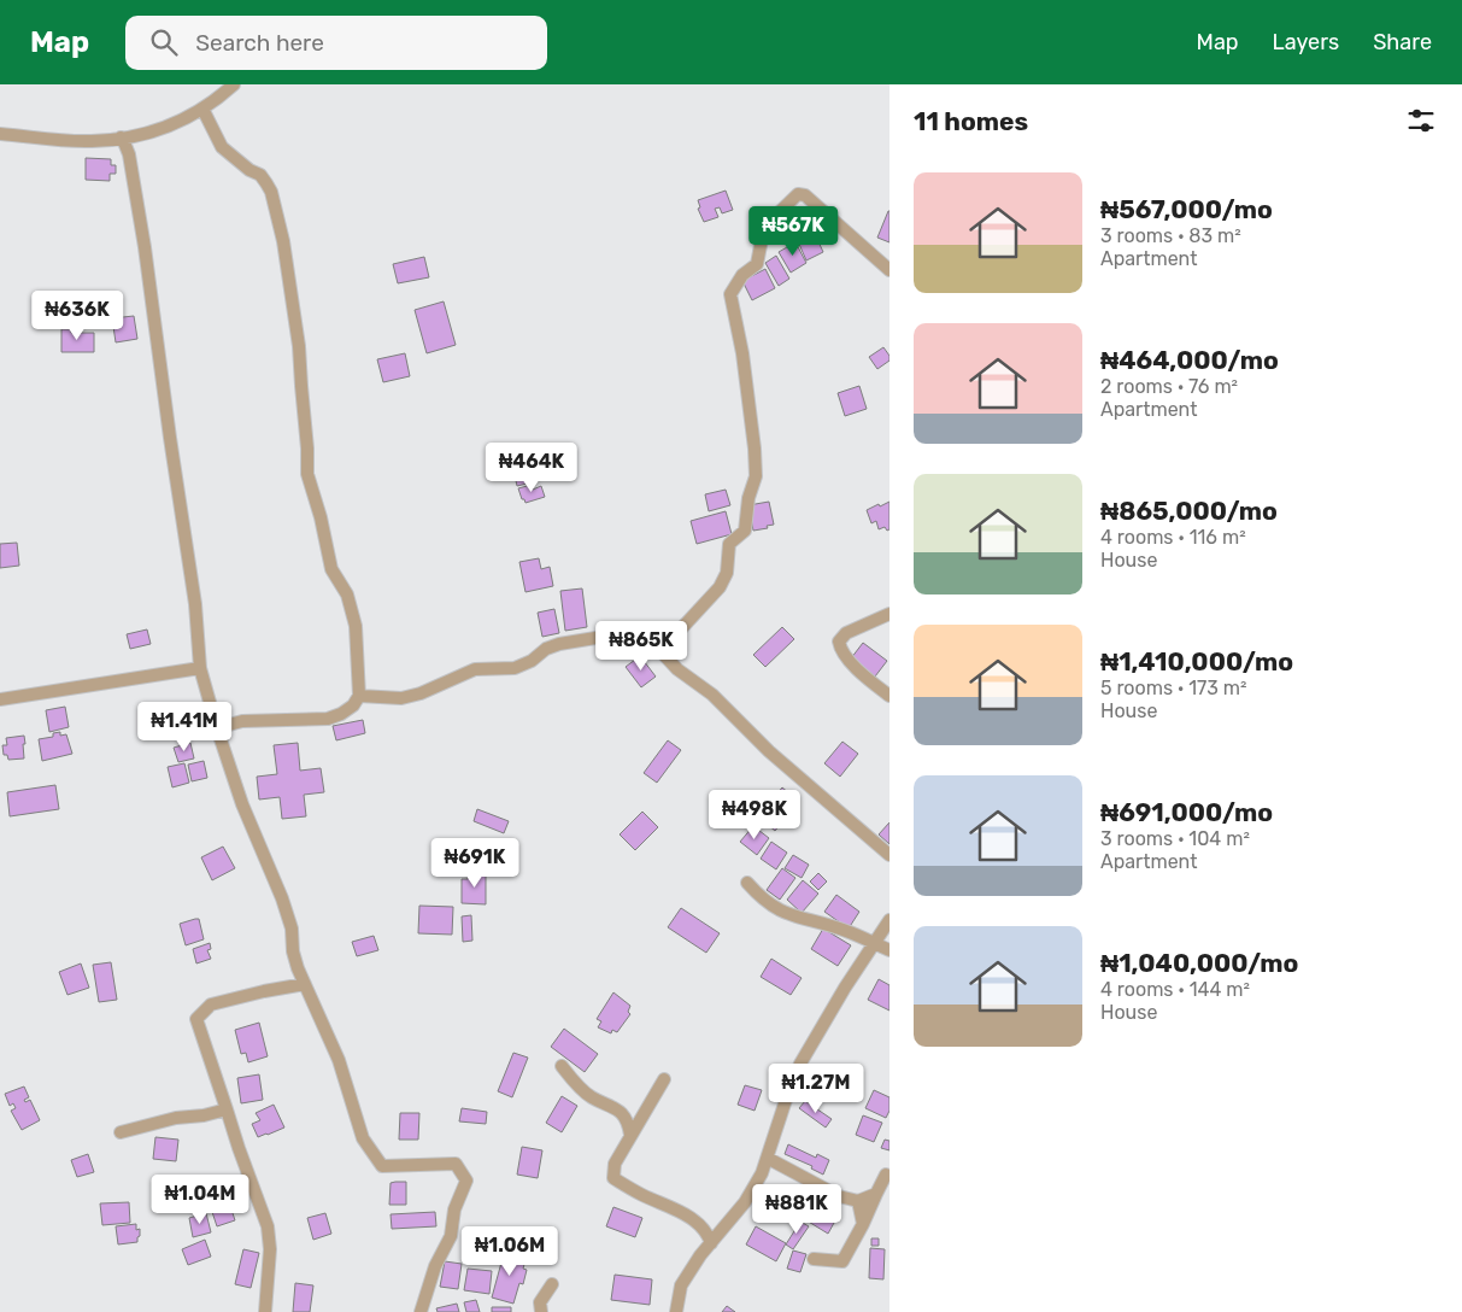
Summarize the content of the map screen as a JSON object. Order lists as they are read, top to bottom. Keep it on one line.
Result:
{"page":{"header":"Map","search":"Search here","nav":["Map","Layers","Share"],"heading":"11 homes","list":[{"name":"₦567,000/mo","note":"3 rooms · 83 m² · Apartment"},{"name":"₦464,000/mo","note":"2 rooms · 76 m² · Apartment"},{"name":"₦865,000/mo","note":"4 rooms · 116 m² · House"},{"name":"₦1,410,000/mo","note":"5 rooms · 173 m² · House"},{"name":"₦691,000/mo","note":"3 rooms · 104 m² · Apartment"},{"name":"₦1,040,000/mo","note":"4 rooms · 144 m² · House"}],"price":["₦567K","₦636K","₦464K","₦865K","₦1.41M","₦498K","₦691K","₦1.27M","₦1.04M","₦881K","₦1.06M"]}}
